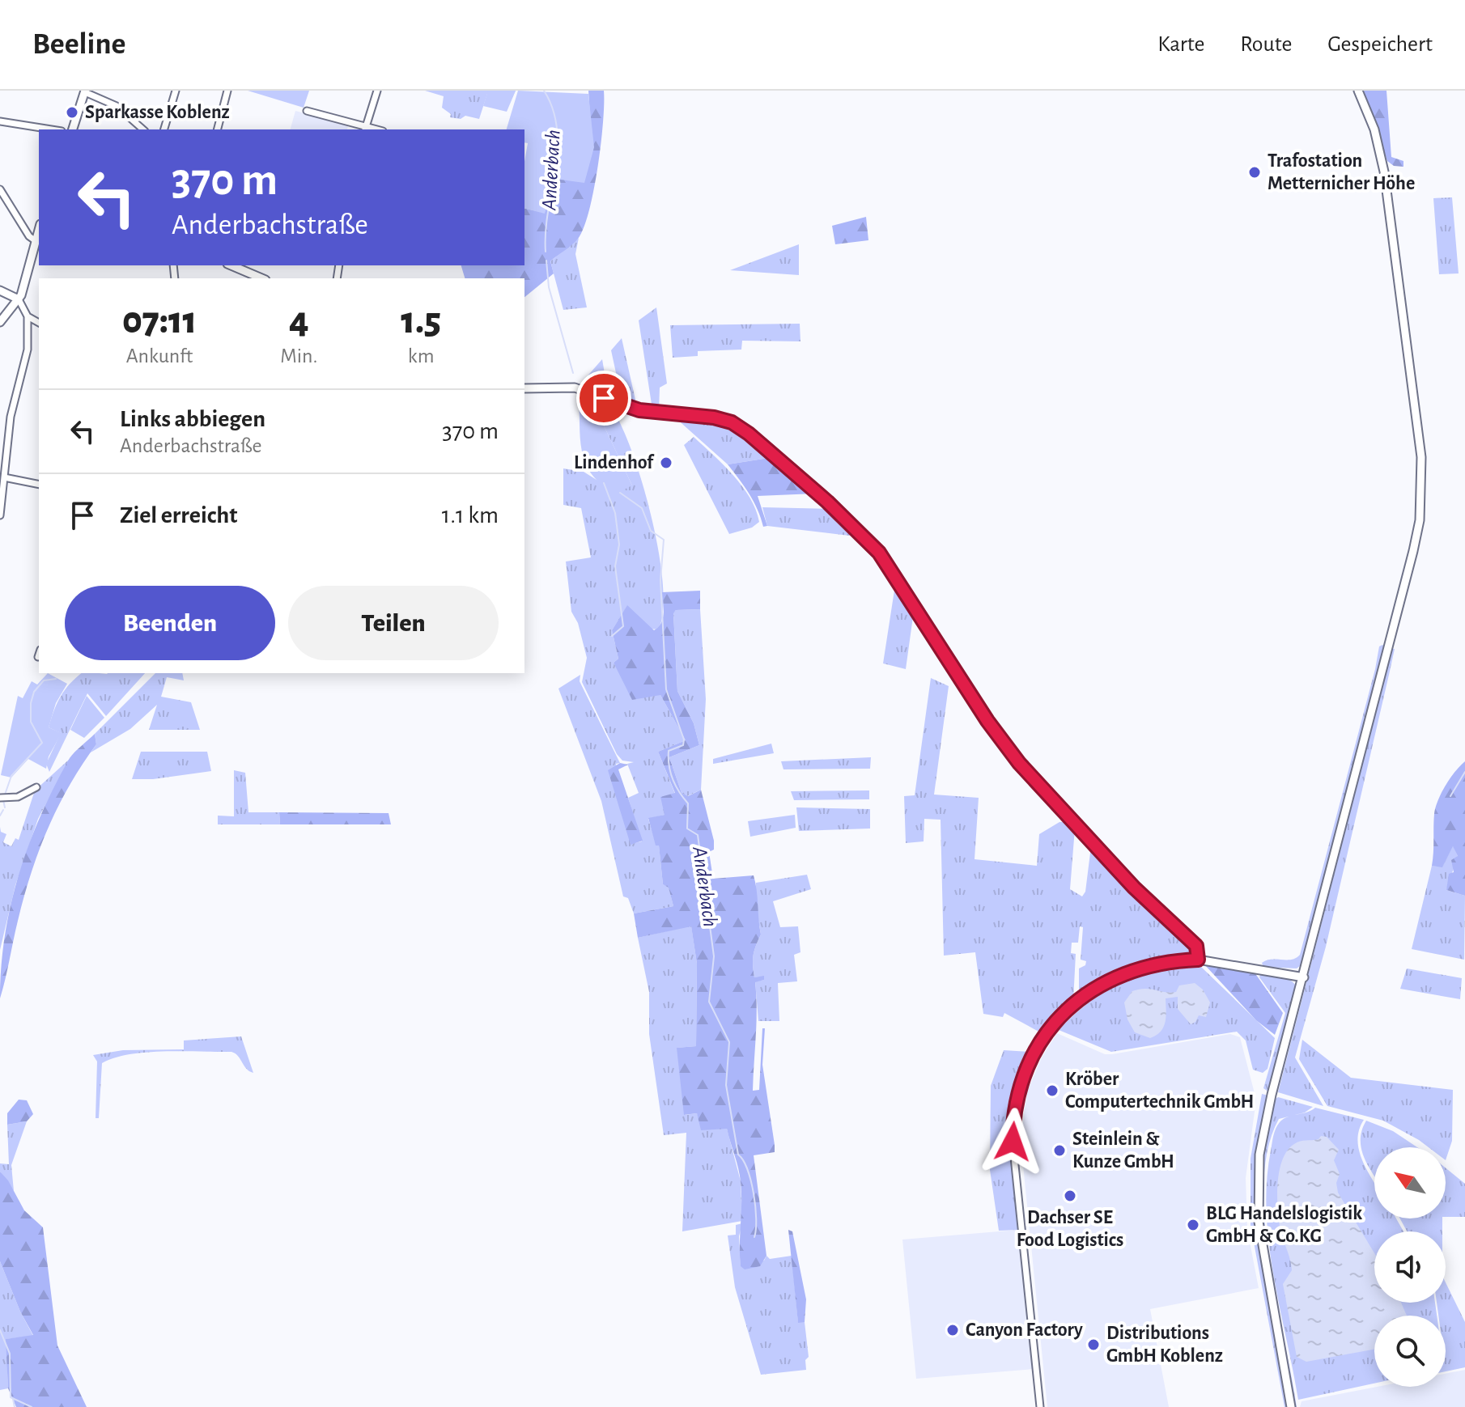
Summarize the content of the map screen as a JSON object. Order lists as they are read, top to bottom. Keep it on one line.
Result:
{"water":["Anderbach"],"places":["Sparkasse Koblenz","Trafostation Metternicher Höhe","Lindenhof","Kröber Computertechnik GmbH","Steinlein & Kunze GmbH","Dachser SE Food Logistics","BLG Handelslogistik GmbH & Co.KG","Canyon Factory","Distributions GmbH Koblenz"],"north":"top left","page":{"header":"Beeline","nav":["Karte","Route","Gespeichert"],"turn":["370 m","Anderbachstraße"],"eta":["07:11","Ankunft","4","Min.","1.5","km"],"list":[{"name":"Links abbiegen","note":"Anderbachstraße","value":"370 m"},{"name":"Ziel erreicht","value":"1.1 km"}],"buttons":["Beenden","Teilen"]}}
